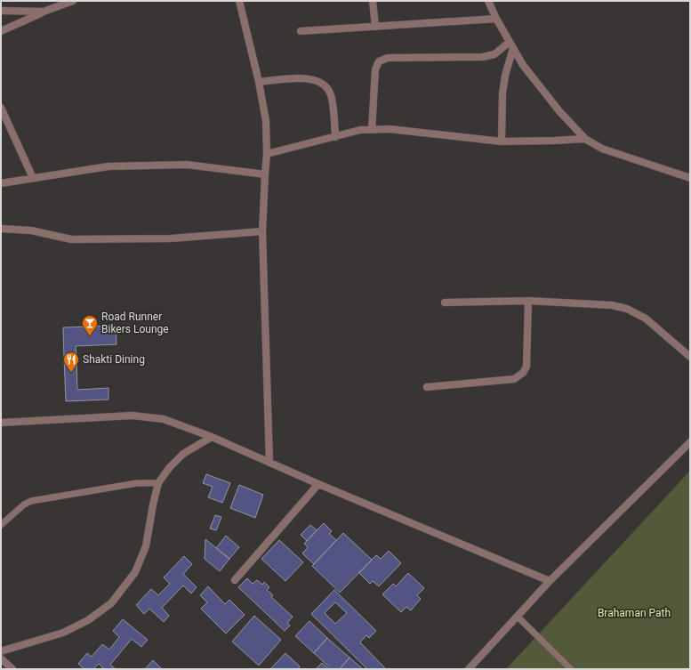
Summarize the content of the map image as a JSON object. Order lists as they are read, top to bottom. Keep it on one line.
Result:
{"parks":["Brahaman Path"],"places":{"bar":["Road Runner Bikers Lounge"],"restaurant":["Shakti Dining"]}}
